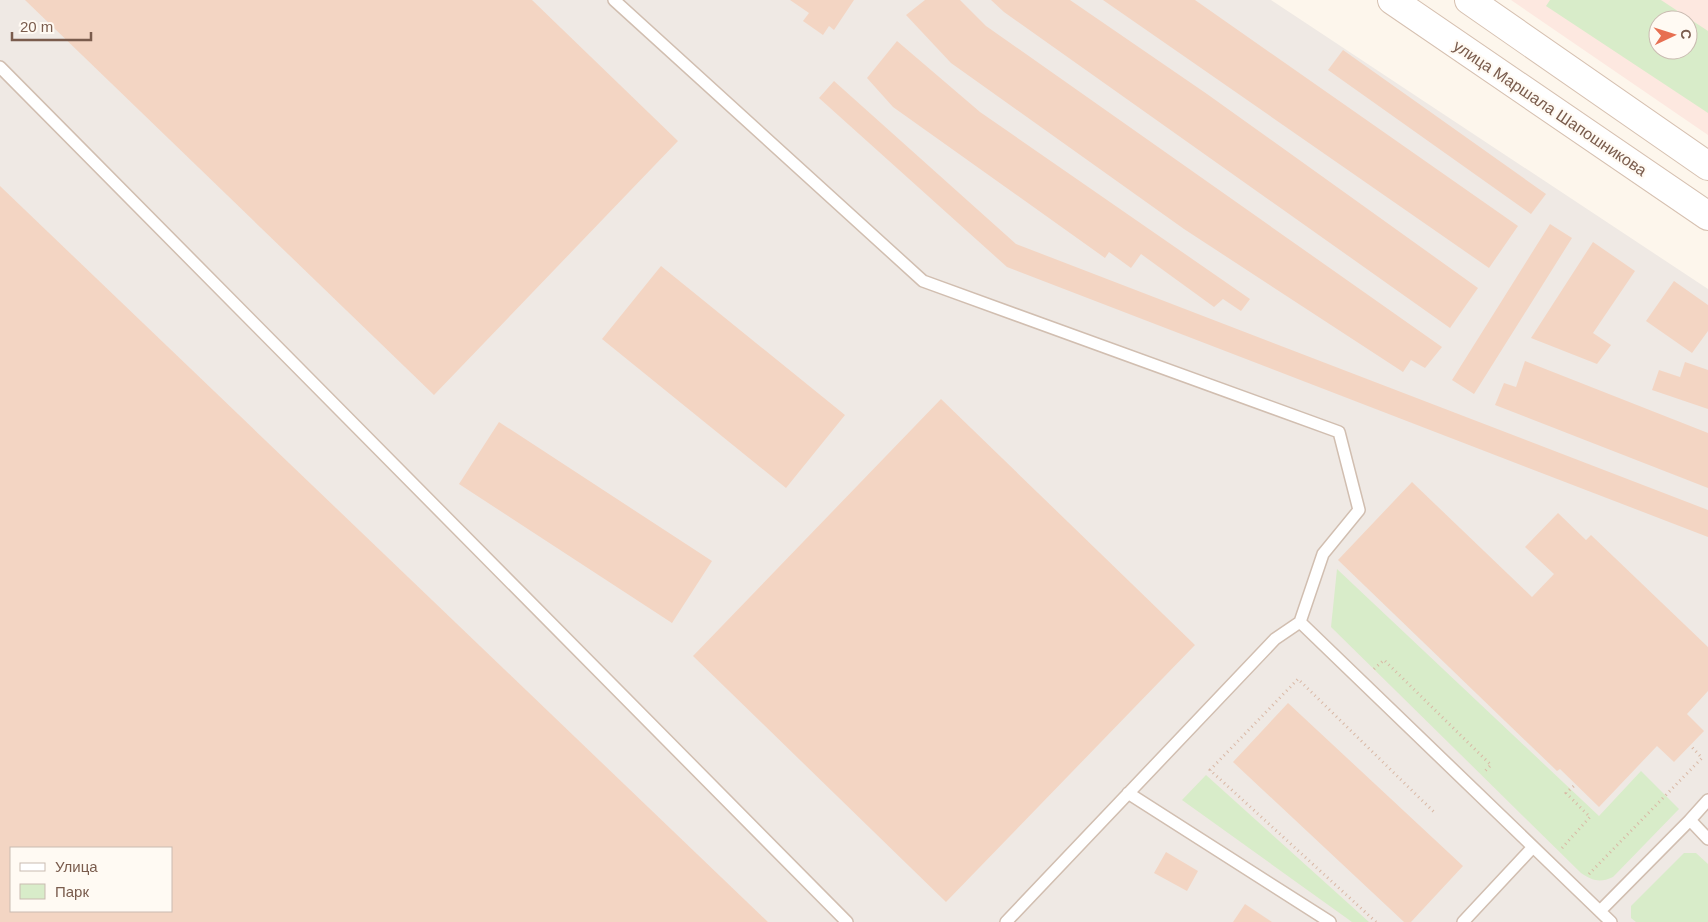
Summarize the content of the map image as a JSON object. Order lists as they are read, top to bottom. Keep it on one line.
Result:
{"streets":{"street":["улица Маршала Шапошникова"]},"legend":["Улица","Парк"],"scale_bar":"20 m","north":"right"}
